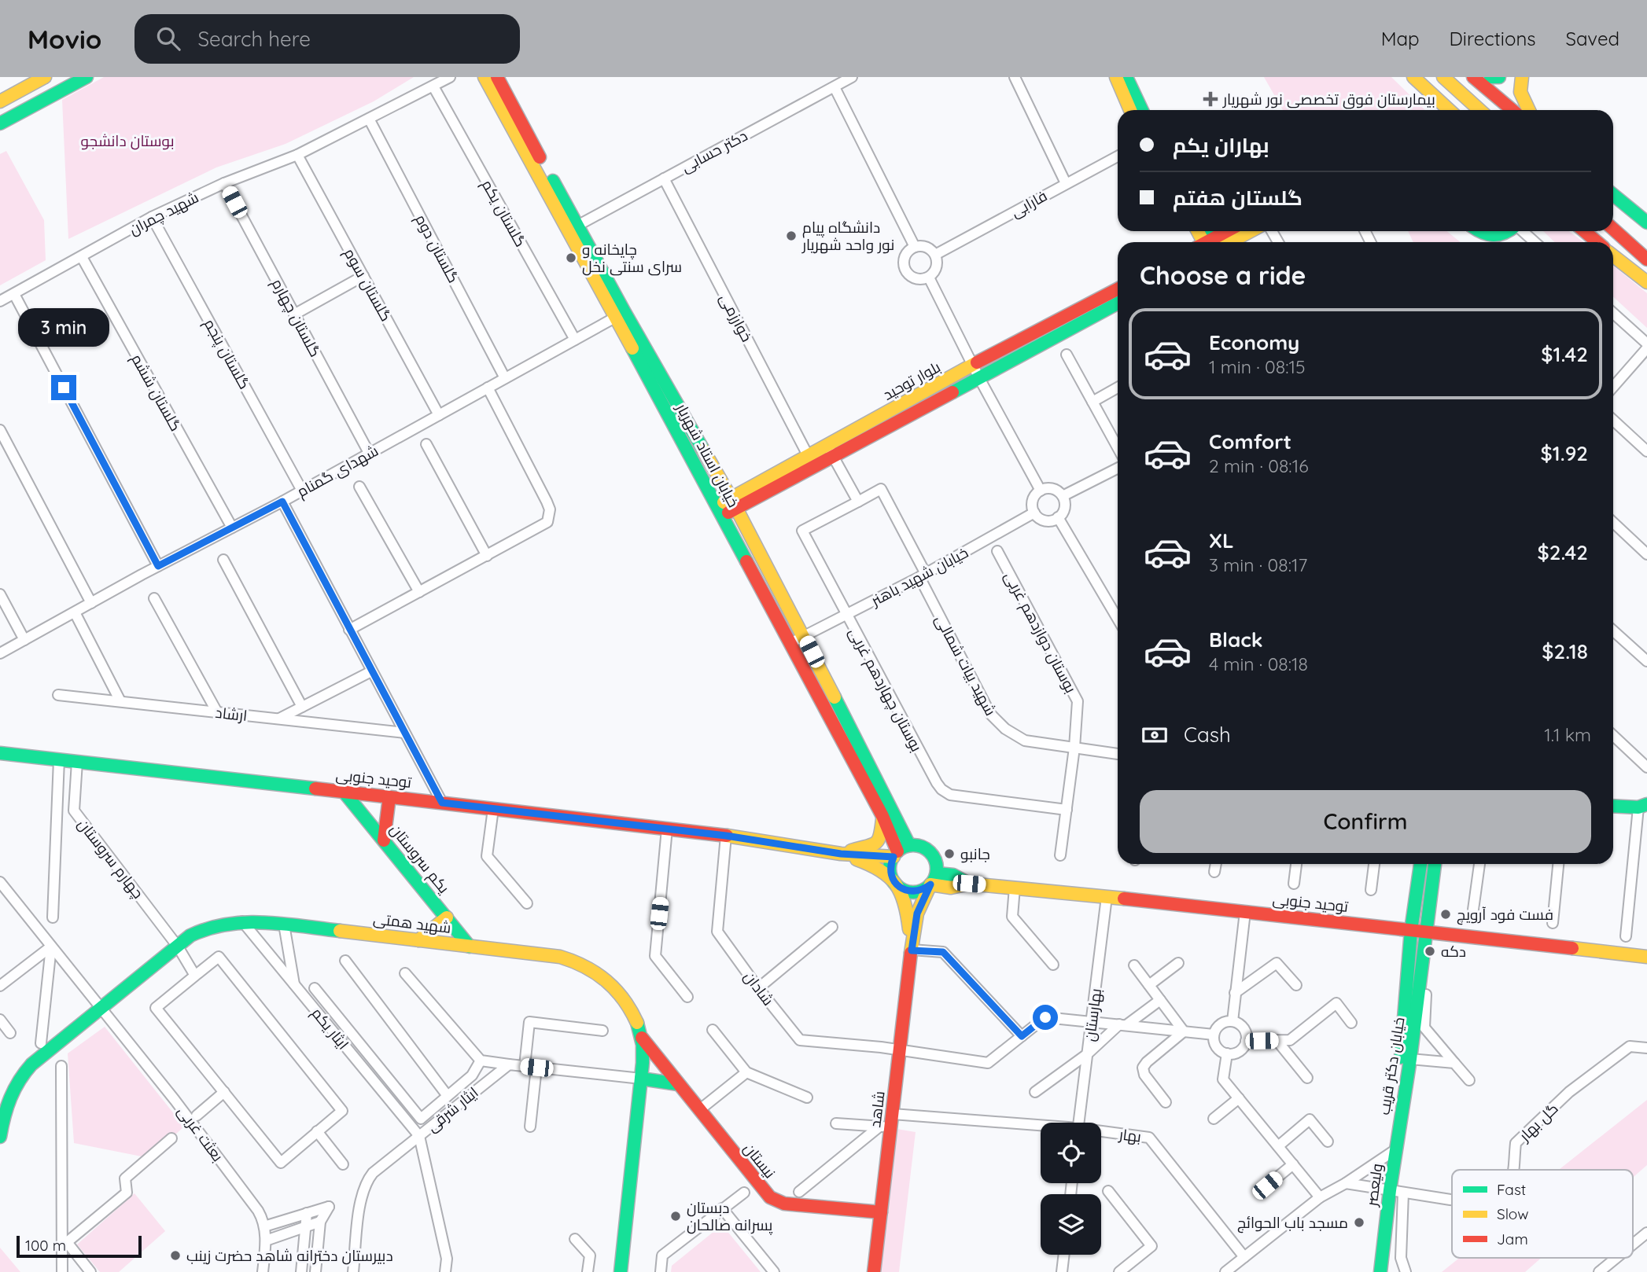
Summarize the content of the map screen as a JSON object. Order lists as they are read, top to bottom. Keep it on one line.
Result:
{"streets":{"main road":["بلوار توحید","خیابان استاد شهریار","توحید جنوبی","یکم سروستان","شهید همتی","خیابان دکتر قریب","شاهد","نيستان","ولیعصر"],"street":["دکتر حسابی","فارابی","شهید چمران","گلستان یکم","گلستان دوم","گلستان سوم","گلستان چهارم","خوارزمی","گلستان پنجم","گلستان ششم","شهدای گمنام","خیابان شهید باهنر","بوستان دوازدهم غربی","شهید بیات شمالی","بوستان چهاردهم غربی","ارشاد","چهارم سروستان","شادان","بهارستان","ایثار یکم","ایثار شرقی","گل بهار","بعثت غربی","بهار"]},"crossings":[["دکتر حسابی","خوارزمی"],["دکتر حسابی","خیابان استاد شهریار"],["شهید چمران","گلستان یکم"],["شهید چمران","گلستان دوم"],["شهید چمران","گلستان سوم"],["شهید چمران","گلستان چهارم"],["شهید چمران","گلستان پنجم"],["شهید چمران","گلستان ششم"],["گلستان یکم","شهدای گمنام"],["گلستان دوم","شهدای گمنام"],["گلستان سوم","شهدای گمنام"],["گلستان چهارم","شهدای گمنام"],["خوارزمی","بلوار توحید"],["گلستان پنجم","شهدای گمنام"],["بلوار توحید","خیابان استاد شهریار"],["گلستان ششم","شهدای گمنام"],["خیابان استاد شهریار","شهدای گمنام"],["خیابان استاد شهریار","خیابان شهید باهنر"],["خیابان استاد شهریار","توحید جنوبی"],["خیابان شهید باهنر","شهید بیات شمالی"],["خیابان شهید باهنر","بوستان چهاردهم غربی"],["بوستان دوازدهم غربی","شهید بیات شمالی"],["بوستان دوازدهم غربی","بوستان چهاردهم غربی"],["شهید بیات شمالی","بوستان چهاردهم غربی"],["توحید جنوبی","چهارم سروستان"],["توحید جنوبی","یکم سروستان"],["توحید جنوبی","شادان"],["توحید جنوبی","بهارستان"],["توحید جنوبی","خیابان دکتر قریب"],["چهارم سروستان","شهید همتی"],["یکم سروستان","شهید همتی"],["شهید همتی","ایثار یکم"],["شهید همتی","بعثت غربی"],["شهید همتی","نيستان"],["شادان","بهارستان"],["شادان","شاهد"],["ایثار یکم","ایثار شرقی"],["خیابان دکتر قریب","ولیعصر"],["شاهد","بهار"],["شاهد","نيستان"],["گل بهار","ولیعصر"]],"parks":["بوستان دانشجو"],"places":{"health":["بیمارستان فوق تخصصی نور شهریار"],"other":["دانشگاه پیام نور واحد شهریار","چایخانه و سرای سنتی نخل","جانبو","فست فود آرویچ","دکه","دبستان پسرانه صالحان","مسجد باب الحوائج","دبیرستان دخترانه شاهد حضرت زینب"]},"legend":["Fast","Slow","Jam"],"scale_bar":"100 m","page":{"header":"Movio","search":"Search here","nav":["Map","Directions","Saved"],"banner":["بهاران یکم","گلستان هفتم"],"heading":"Choose a ride","bubble":"3 min","list":[{"name":"Economy","note":"1 min · 08:15","value":"$1.42"},{"name":"Comfort","note":"2 min · 08:16","value":"$1.92"},{"name":"XL","note":"3 min · 08:17","value":"$2.42"},{"name":"Black","note":"4 min · 08:18","value":"$2.18"}],"pay":["Cash","1.1 km"],"buttons":"Confirm","scale":"100 m"}}
